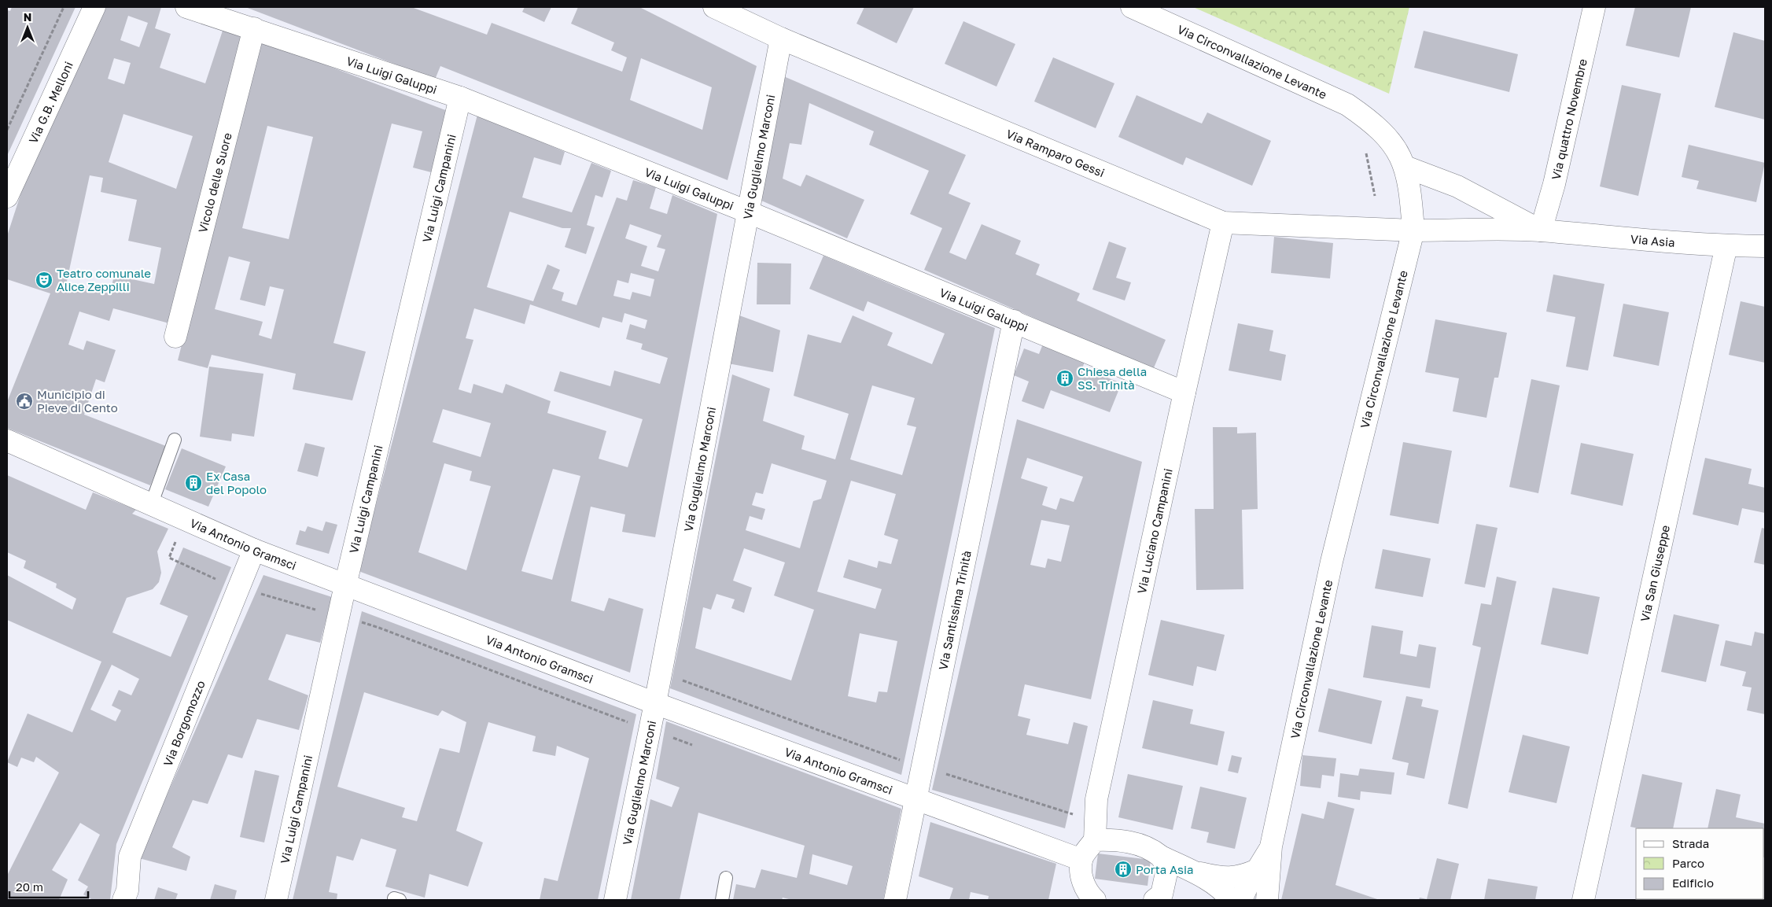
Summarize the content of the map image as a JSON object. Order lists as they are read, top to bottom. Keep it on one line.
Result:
{"streets":{"street":["Via Circonvallazione Levante","Via Luigi Galuppi","Via G.B. Melloni","Via quattro Novembre","Via Ramparo Gessi","Via Guglielmo Marconi","Vicolo delle Suore","Via Luigi Campanini","Via Asia","Via Luciano Campanini","Via Antonio Gramsci","Via San Giuseppe","Via Santissima Trinità","Via Borgomozzo"]},"crossings":[["Via Circonvallazione Levante","Via Ramparo Gessi"],["Via Circonvallazione Levante","Via Asia"],["Via Luigi Galuppi","Via Guglielmo Marconi"],["Via Luigi Galuppi","Vicolo delle Suore"],["Via Luigi Galuppi","Via Luigi Campanini"],["Via Luigi Galuppi","Via Luciano Campanini"],["Via Luigi Galuppi","Via Santissima Trinità"],["Via quattro Novembre","Via Asia"],["Via Ramparo Gessi","Via Guglielmo Marconi"],["Via Ramparo Gessi","Via Asia"],["Via Ramparo Gessi","Via Luciano Campanini"],["Via Guglielmo Marconi","Via Antonio Gramsci"],["Via Luigi Campanini","Via Antonio Gramsci"],["Via Asia","Via San Giuseppe"],["Via Antonio Gramsci","Via Santissima Trinità"],["Via Antonio Gramsci","Via Borgomozzo"]],"places":{"theatre":["Teatro comunale Alice Zeppilli"],"building":["Chiesa della SS. Trinità","Ex Casa del Popolo","Porta Asia"],"public building":["Municipio di Pieve di Cento"]},"legend":["Strada","Parco","Edificio"],"scale_bar":"20 m","north":"top"}
